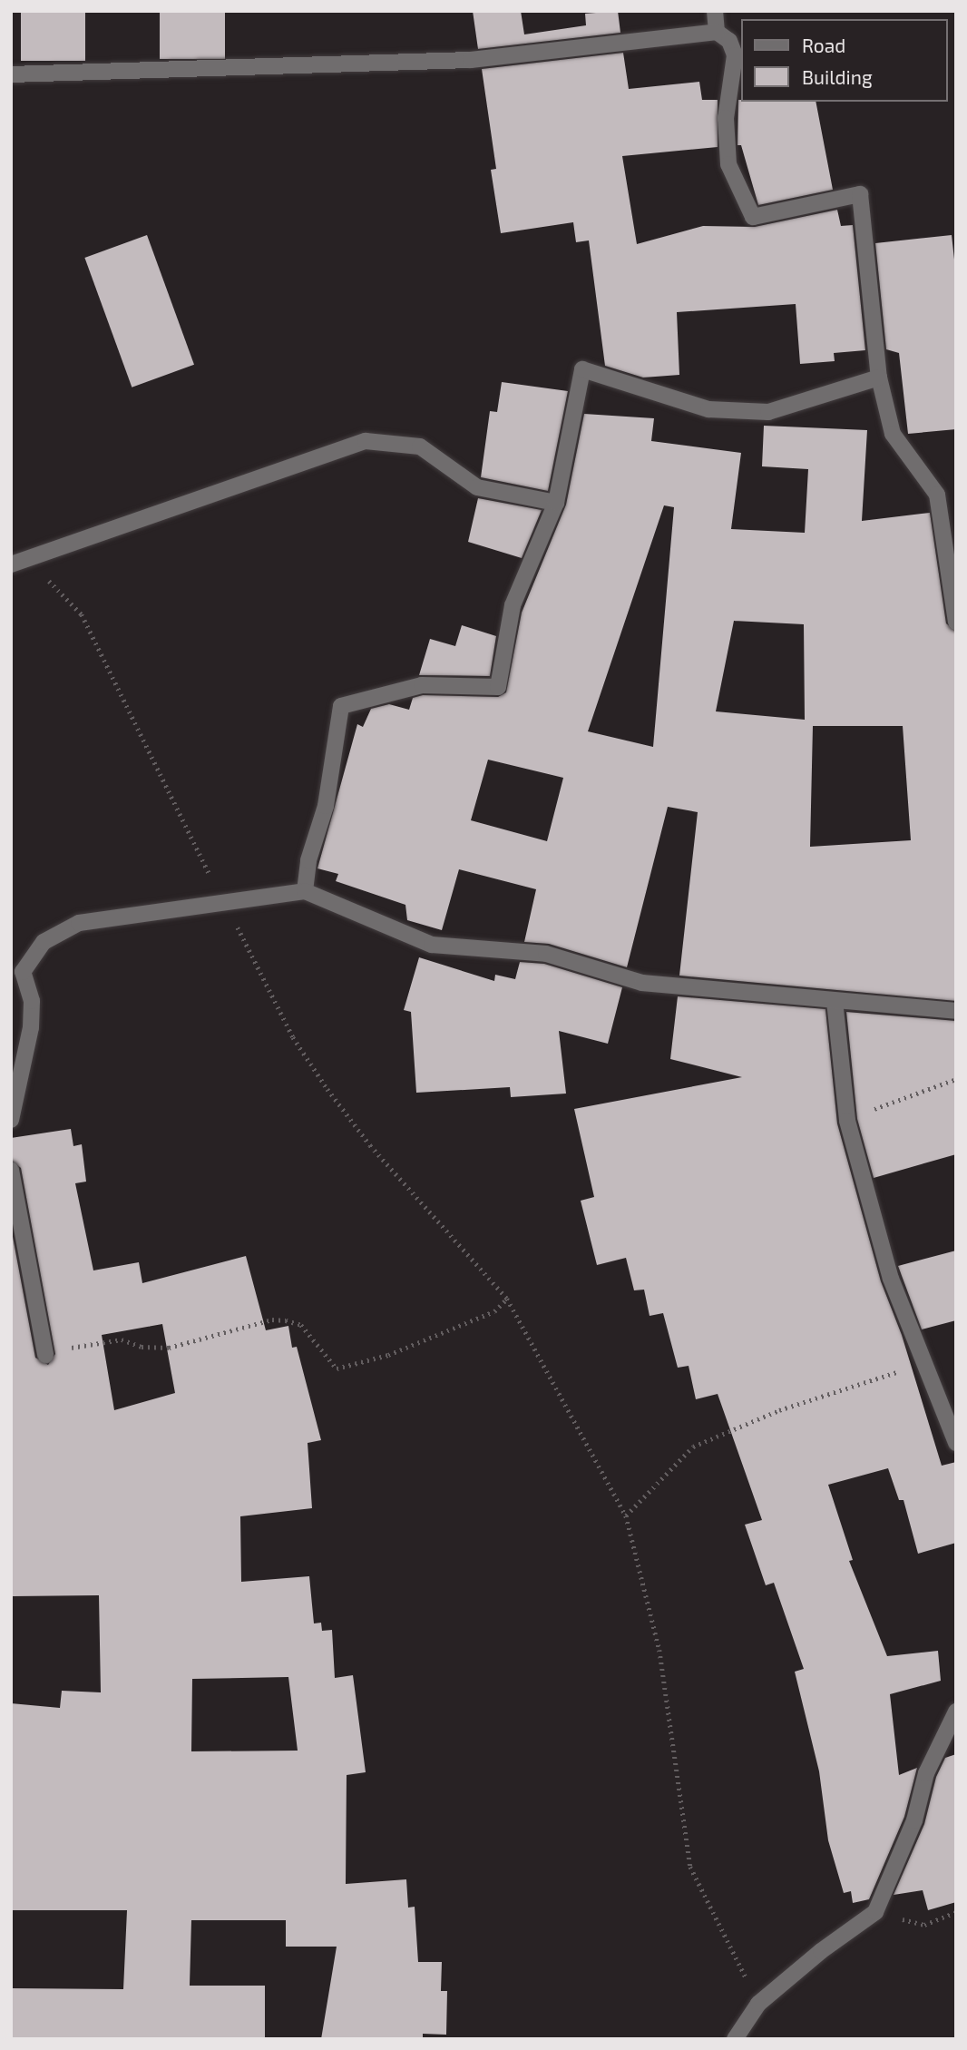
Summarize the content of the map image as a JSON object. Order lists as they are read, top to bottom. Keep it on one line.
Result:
{"legend":["Road","Building"]}
